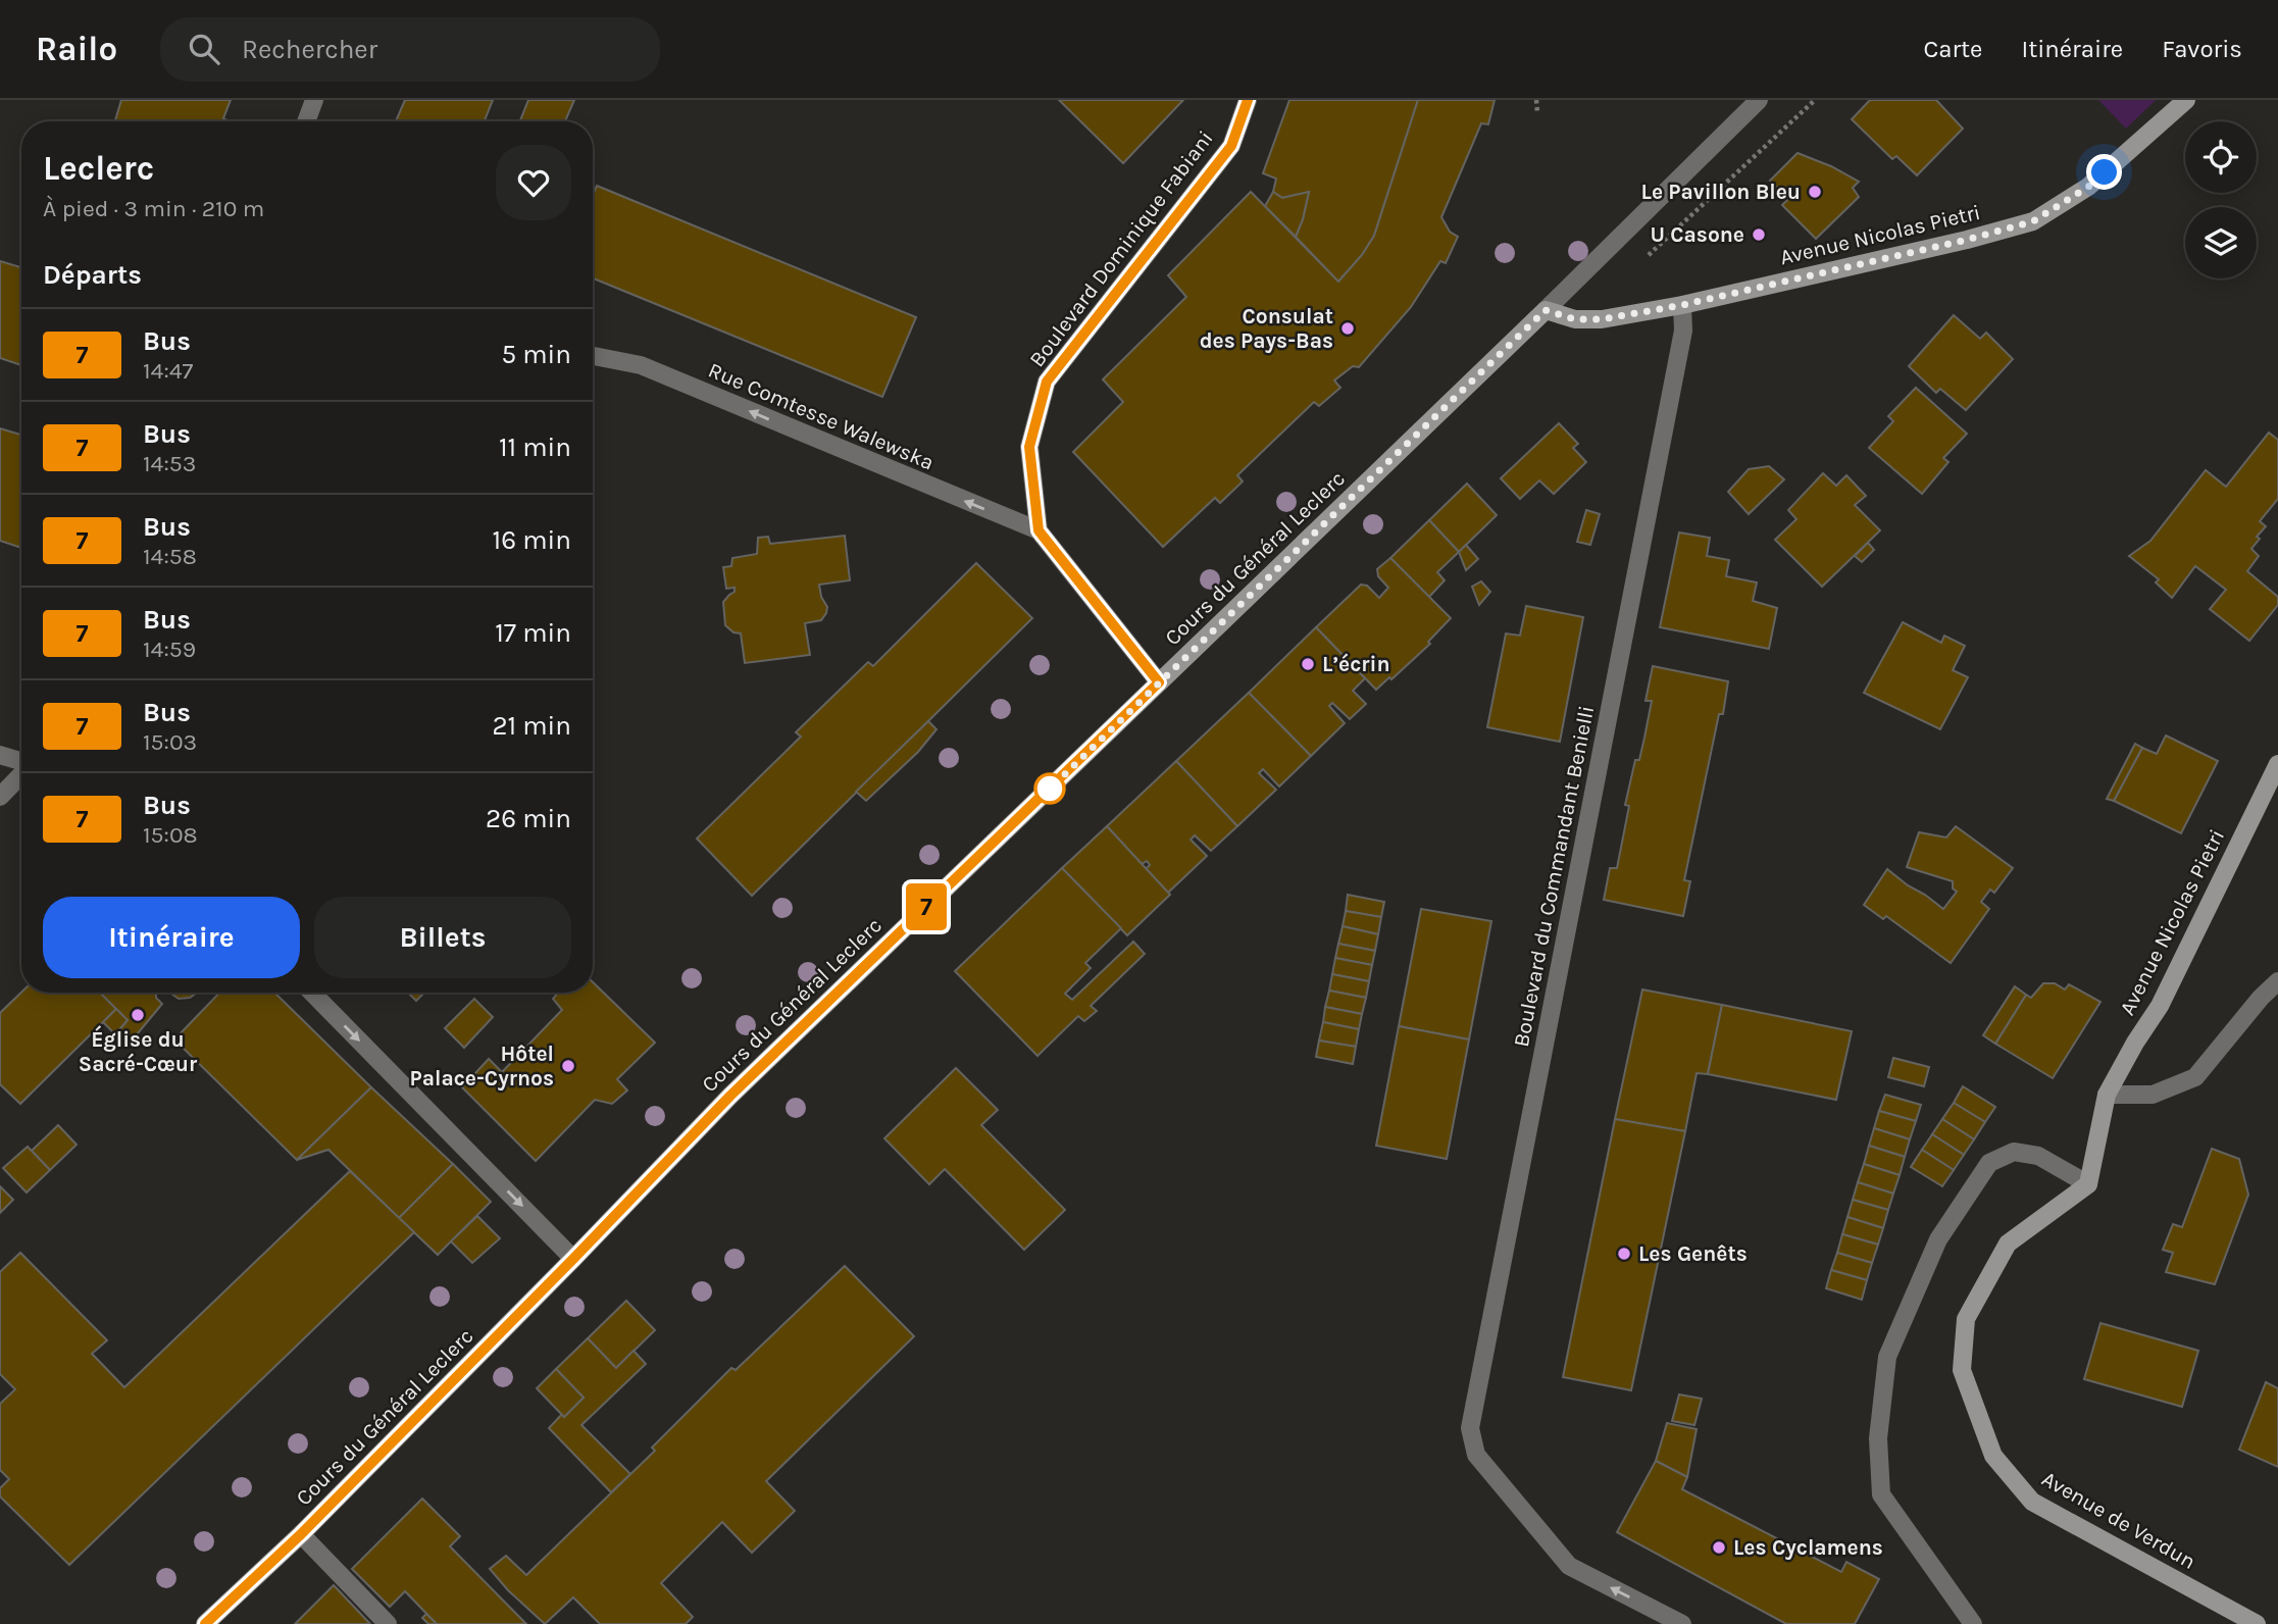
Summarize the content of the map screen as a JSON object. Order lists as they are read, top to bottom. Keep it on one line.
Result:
{"streets":{"main road":["Avenue Nicolas Pietri","Cours du Général Leclerc","Avenue de Verdun"],"street":["Boulevard Dominique Fabiani","Rue Comtesse Walewska","Boulevard du Commandant Benielli"]},"crossings":[["Avenue Nicolas Pietri","Cours du Général Leclerc"],["Avenue Nicolas Pietri","Boulevard du Commandant Benielli"],["Avenue Nicolas Pietri","Avenue de Verdun"],["Boulevard Dominique Fabiani","Rue Comtesse Walewska"]],"one_way":["Rue Comtesse Walewska","Boulevard du Commandant Benielli"],"places":["Le Pavillon Bleu","U Casone","Consulat des Pays-Bas","L’écrin","Église du Sacré-Cœur","Hôtel Palace-Cyrnos","Les Genêts","Les Cyclamens"],"lines":["bus line 7"],"page":{"header":"Railo","search":"Rechercher","nav":["Carte","Itinéraire","Favoris"],"on_map":"7","heading":[["Leclerc","À pied · 3 min · 210 m"],"Départs"],"list":[{"mark":"7","name":"Bus","note":"14:47","value":"5 min"},{"mark":"7","name":"Bus","note":"14:53","value":"11 min"},{"mark":"7","name":"Bus","note":"14:58","value":"16 min"},{"mark":"7","name":"Bus","note":"14:59","value":"17 min"},{"mark":"7","name":"Bus","note":"15:03","value":"21 min"},{"mark":"7","name":"Bus","note":"15:08","value":"26 min"}],"buttons":["Itinéraire","Billets"]}}
